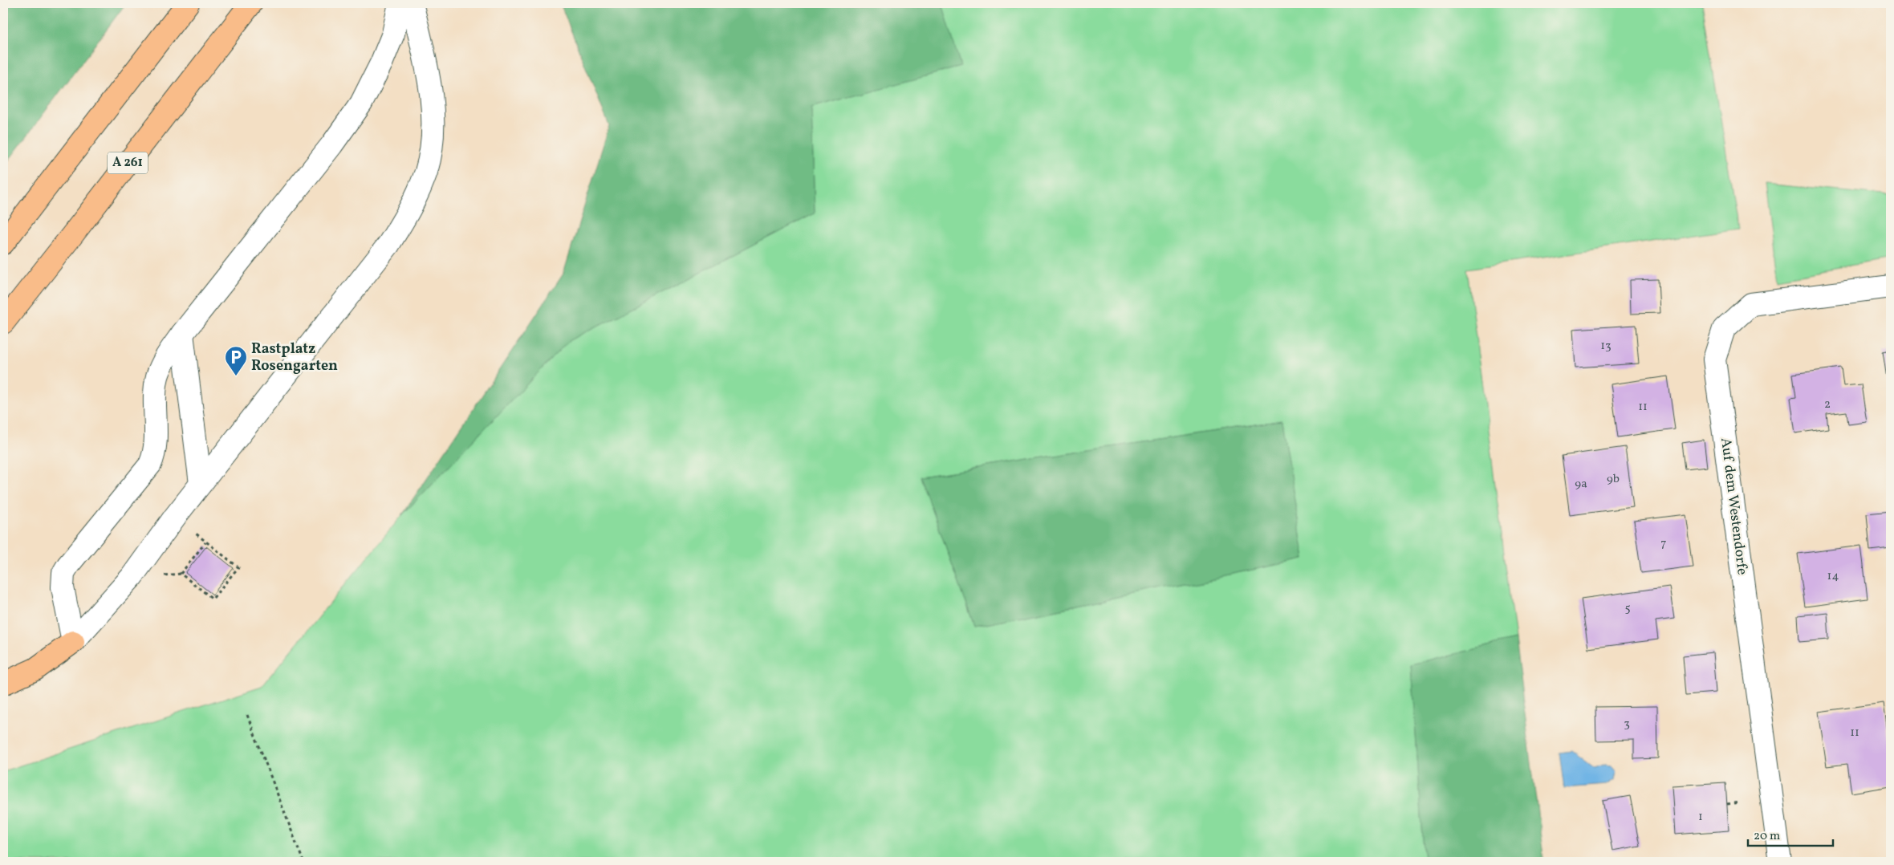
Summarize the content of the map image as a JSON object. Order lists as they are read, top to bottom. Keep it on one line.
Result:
{"streets":{"highway":["A 261"],"street":["Auf dem Westendorfe"]},"places":{"parking":["Rastplatz Rosengarten"]},"house_numbers":["13","2","11","9b","9a","7","14","5","3","11","1"],"scale_bar":"20 m"}
